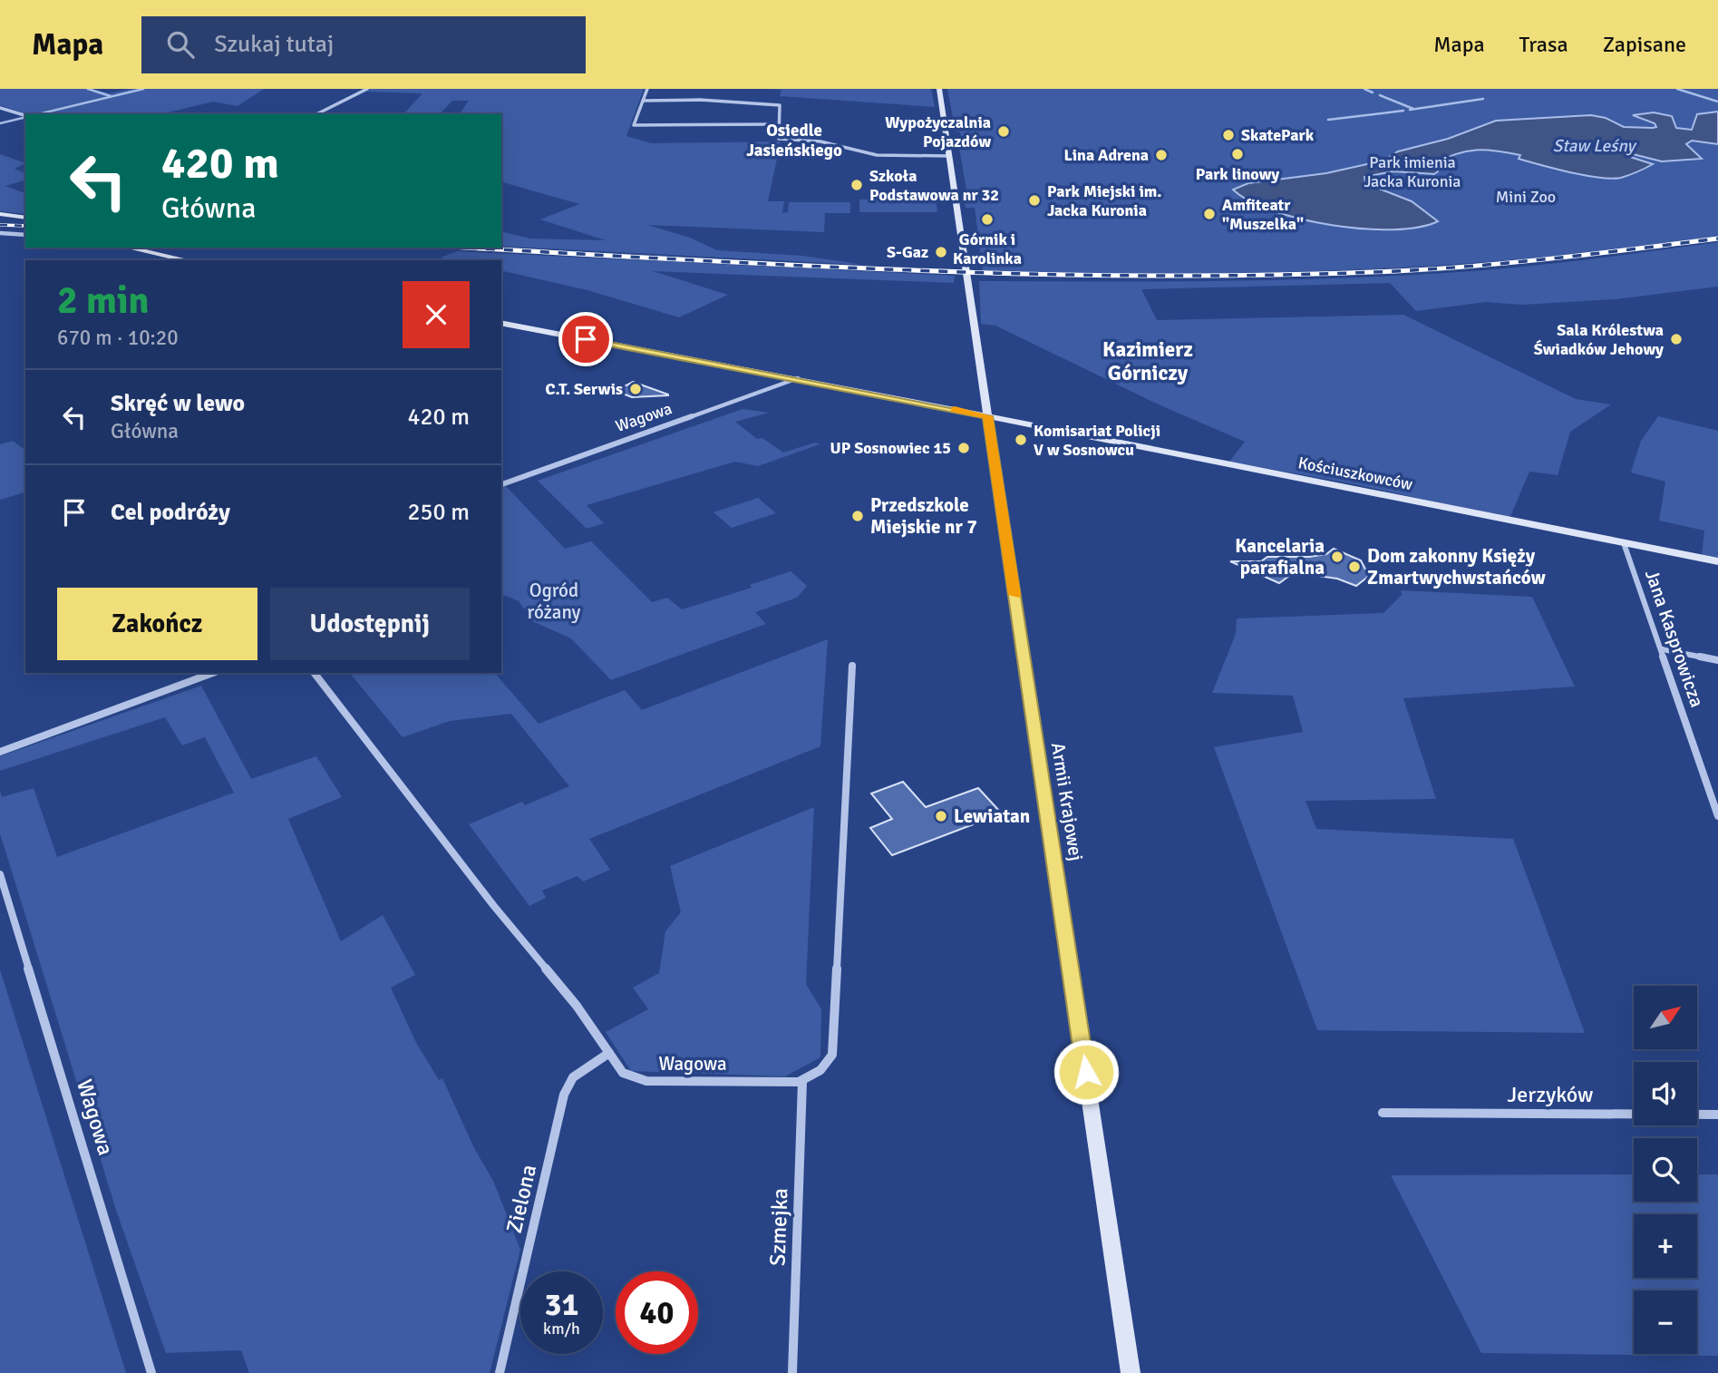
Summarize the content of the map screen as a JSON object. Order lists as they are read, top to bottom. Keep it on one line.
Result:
{"streets":{"street":["Wagowa","Kościuszkowców","Jana Kasprowicza","Armii Krajowej","Jerzyków","Zielona","Szmejka"]},"crossings":[["Wagowa","Kościuszkowców"],["Wagowa","Zielona"],["Wagowa","Szmejka"],["Kościuszkowców","Jana Kasprowicza"],["Kościuszkowców","Armii Krajowej"]],"districts":["Osiedle Jasieńskiego","Kazimierz Górniczy"],"water":["Staw Leśny"],"parks":["Park imienia Jacka Kuronia","Mini Zoo","Ogród różany"],"places":["Wypożyczalnia Pojazdów","SkatePark","Park linowy","Lina Adrena","Szkoła Podstawowa nr 32","Park Miejski im. Jacka Kuronia","Amfiteatr \"Muszelka\"","Górnik i Karolinka","S-Gaz","Sala Królestwa Świadków Jehowy","C.T. Serwis","Komisariat Policji V w Sosnowcu","UP Sosnowiec 15","Przedszkole Miejskie nr 7","Kancelaria parafialna","Dom zakonny Księży Zmartwychwstańców","Lewiatan"],"north":"top right","page":{"header":"Mapa","search":"Szukaj tutaj","nav":["Mapa","Trasa","Zapisane"],"turn":["420 m","Główna"],"heading":["2 min","670 m · 10:20"],"list":[{"name":"Skręć w lewo","note":"Główna","value":"420 m"},{"name":"Cel podróży","value":"250 m"}],"buttons":["Zakończ","Udostępnij"],"map_buttons":["+","−"],"speed":"31 km/h","limit":"40"}}
